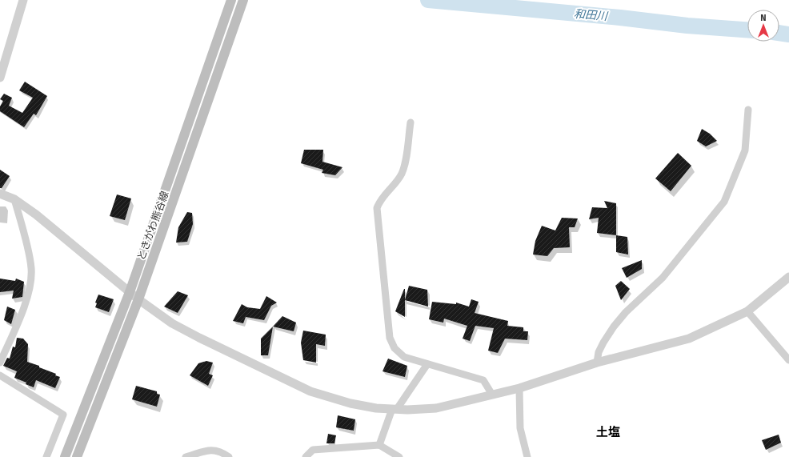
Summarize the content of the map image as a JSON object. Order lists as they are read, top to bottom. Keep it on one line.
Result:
{"streets":{"main road":["ときがわ熊谷線"]},"districts":["土塩"],"water":["和田川"],"north":"top"}
